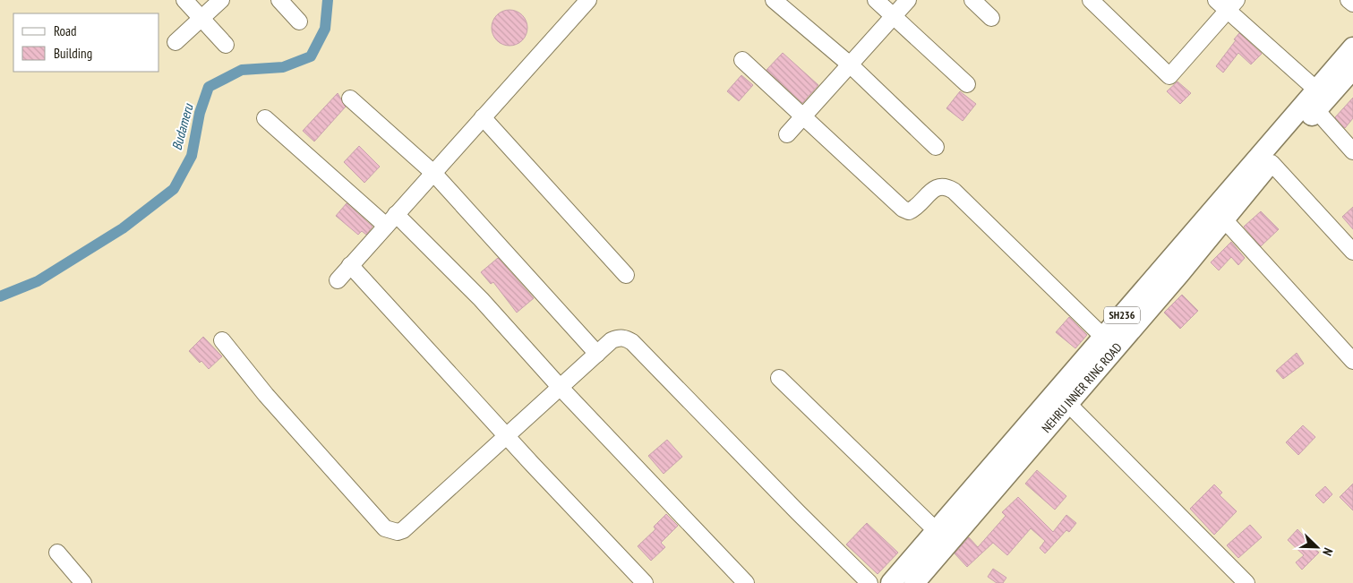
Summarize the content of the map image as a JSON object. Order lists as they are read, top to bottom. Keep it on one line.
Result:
{"streets":{"main road":["SH236","NEHRU INNER RING ROAD"]},"water":["Budameru"],"legend":["Road","Building"],"north":"bottom right"}
